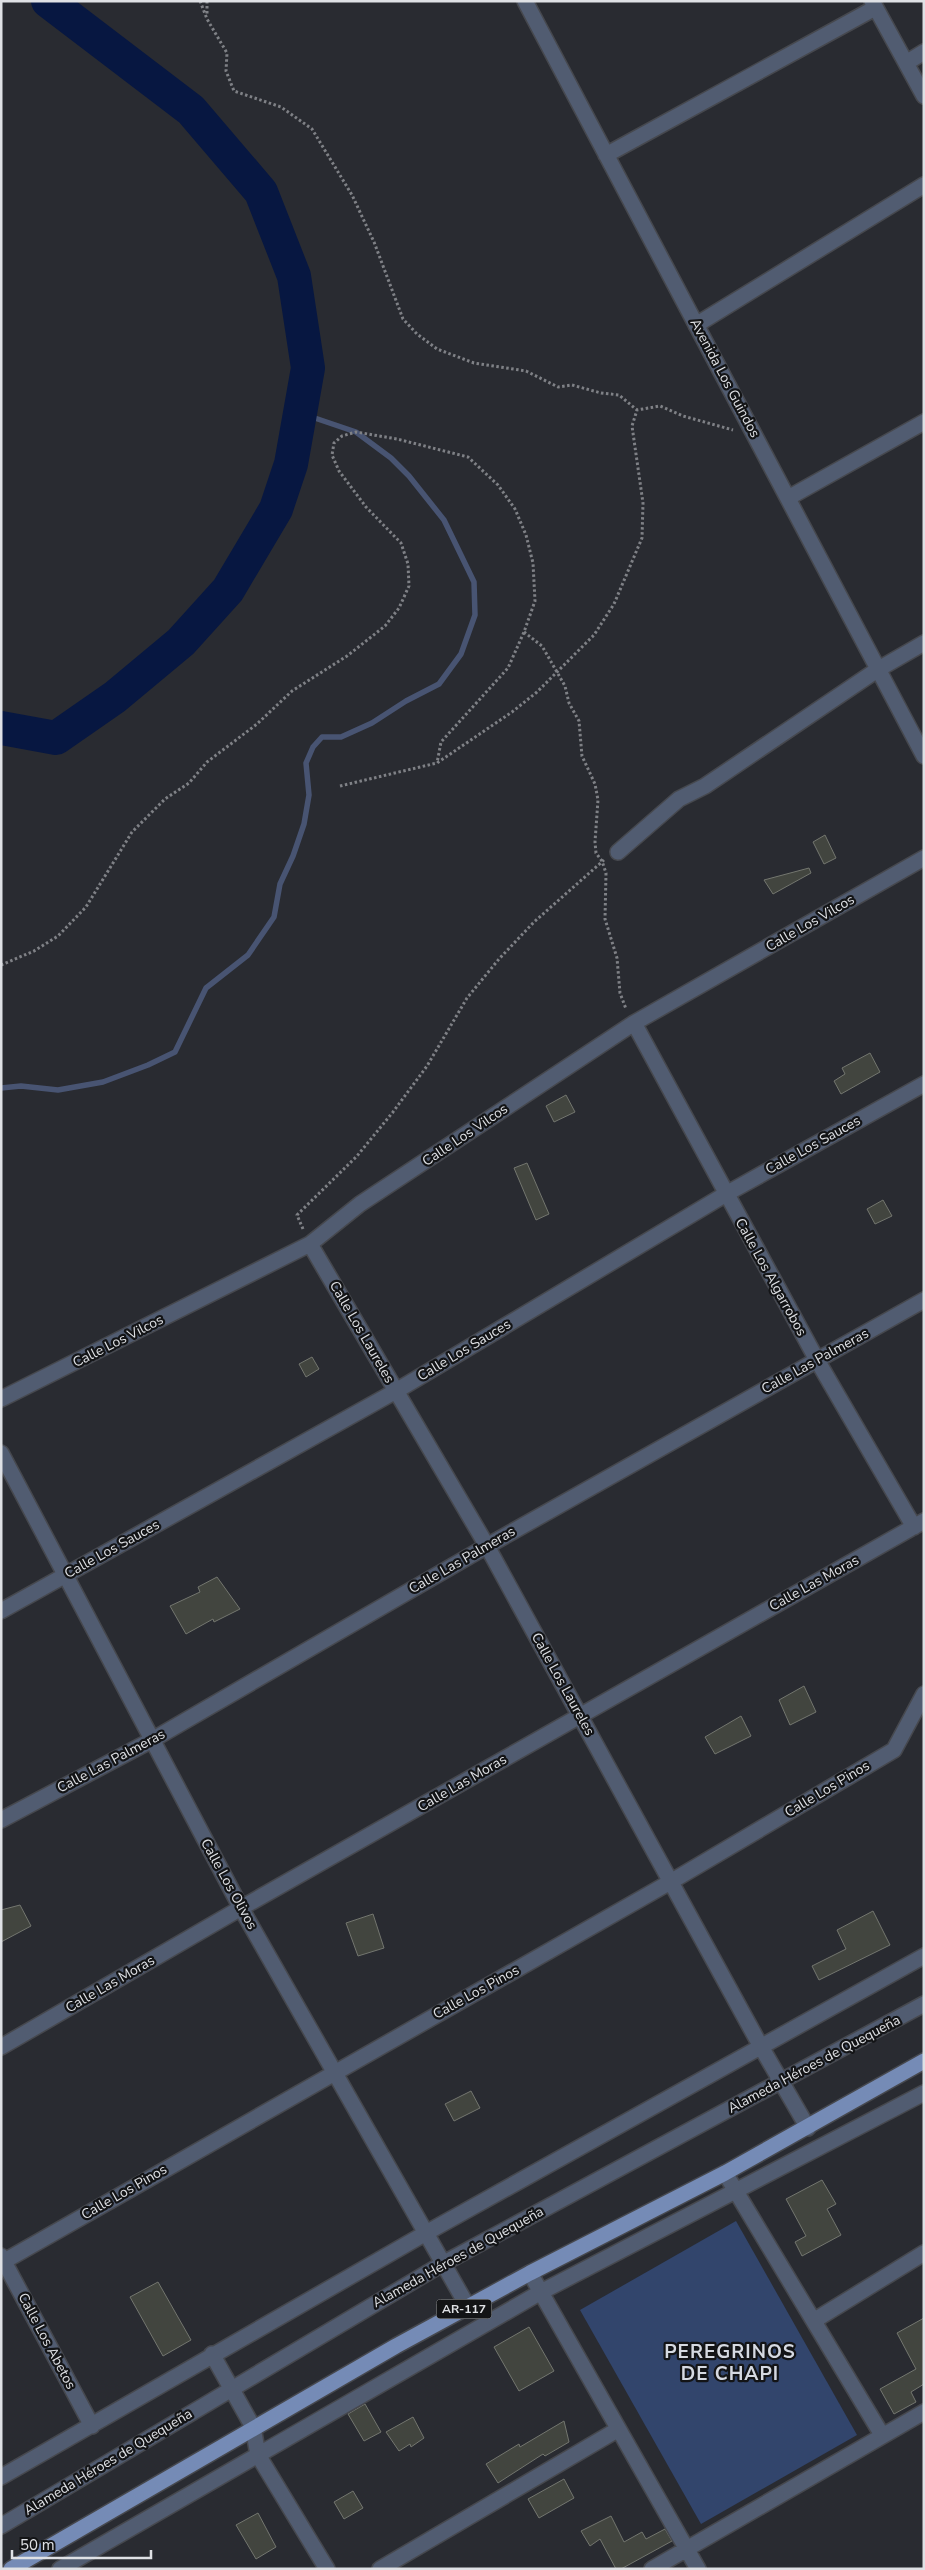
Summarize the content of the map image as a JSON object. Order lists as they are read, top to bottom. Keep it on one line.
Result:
{"streets":{"main road":["AR-117"],"street":["Avenida Los Guindos","Calle Los Vilcos","Calle Los Sauces","Calle Los Algarrobos","Calle Los Laureles","Calle Las Palmeras","Calle Las Moras","Calle Los Pinos","Calle Los Olivos","Alameda Héroes de Quequeña","Calle Los Abetos"]},"crossings":[["Calle Los Vilcos","Calle Los Algarrobos"],["Calle Los Vilcos","Calle Los Laureles"],["Calle Los Sauces","Calle Los Algarrobos"],["Calle Los Sauces","Calle Los Laureles"],["Calle Los Sauces","Calle Los Olivos"],["Calle Los Algarrobos","Calle Las Palmeras"],["Calle Los Algarrobos","Calle Las Moras"],["Calle Los Laureles","Calle Las Palmeras"],["Calle Los Laureles","Calle Las Moras"],["Calle Los Laureles","Calle Los Pinos"],["Calle Los Laureles","Alameda Héroes de Quequeña"],["Calle Los Laureles","AR-117"],["Calle Las Palmeras","Calle Los Olivos"],["Calle Las Moras","Calle Los Olivos"],["Calle Los Pinos","Calle Los Olivos"],["Calle Los Pinos","Calle Los Abetos"],["Calle Los Olivos","Alameda Héroes de Quequeña"],["Calle Los Olivos","AR-117"]],"districts":["PEREGRINOS DE CHAPI"],"scale_bar":"50 m"}
